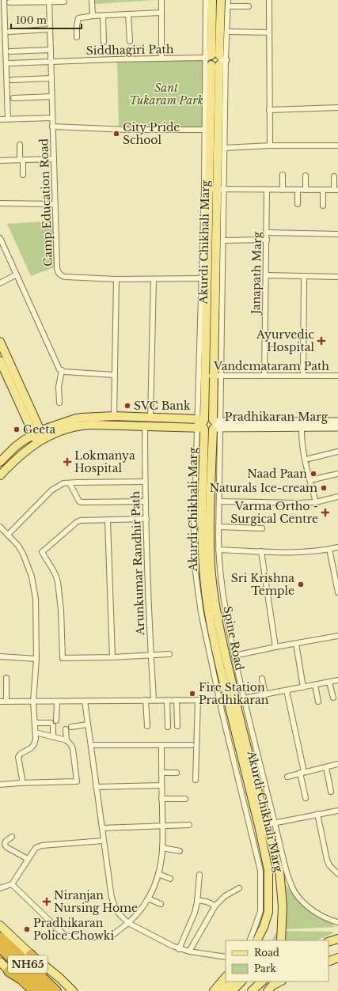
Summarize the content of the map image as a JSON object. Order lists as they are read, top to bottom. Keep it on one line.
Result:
{"streets":{"highway":["NH65"],"main road":["Akurdi Chikhali Marg"],"street":["Siddhagiri Path","Camp Education Road","Janapath Marg","Vandemataram Path","Pradhikaran Marg","Arunkumar Randhir Path"]},"crossings":[["Siddhagiri Path","Camp Education Road"],["Siddhagiri Path","Akurdi Chikhali Marg"],["Camp Education Road","Akurdi Chikhali Marg"],["Akurdi Chikhali Marg","Vandemataram Path"],["Akurdi Chikhali Marg","Pradhikaran Marg"],["Janapath Marg","Vandemataram Path"]],"parks":["Sant Tukaram Park"],"places":{"other":["City Pride School","SVC Bank","Geeta","Naad Paan","Naturals Ice-cream","Sri Krishna Temple","Fire Station Pradhikaran","Pradhikaran Police Chowki"],"health":["Ayurvedic Hospital","Lokmanya Hospital","Varma Ortho - Surgical Centre","Niranjan Nursing Home"]},"legend":["Road","Park"],"scale_bar":"100 m"}
